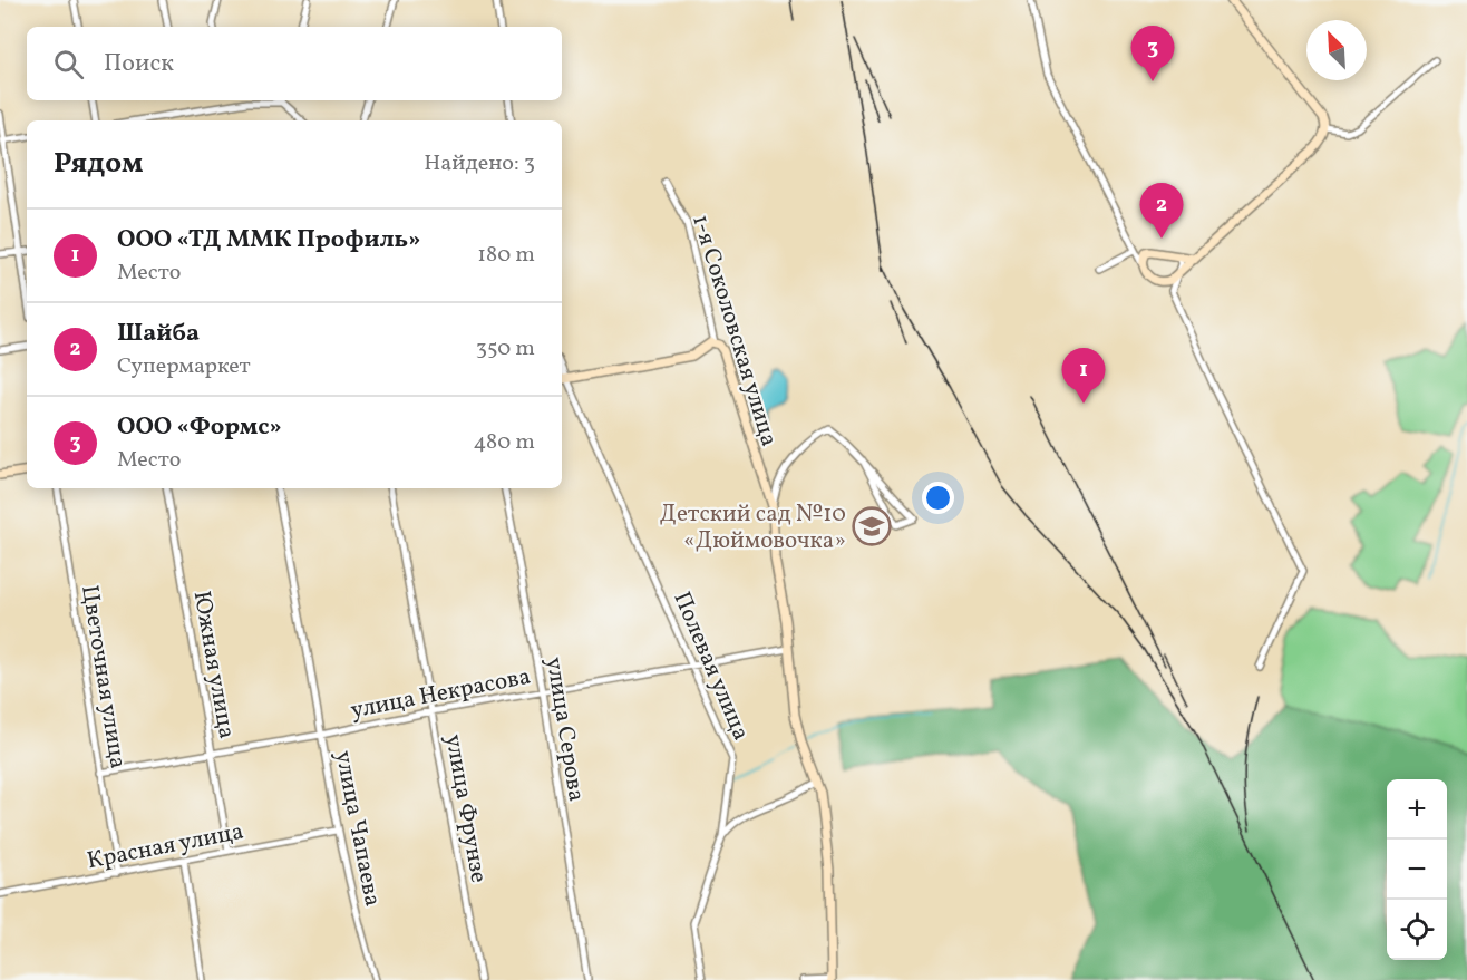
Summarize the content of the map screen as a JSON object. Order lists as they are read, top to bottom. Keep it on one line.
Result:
{"streets":{"street":["1-я Соколовская улица","Южная улица","Полевая улица","Цветочная улица","улица Некрасова","улица Серова","улица Фрунзе","улица Чапаева","Красная улица"]},"crossings":[["1-я Соколовская улица","улица Некрасова"],["Южная улица","улица Некрасова"],["Южная улица","Красная улица"],["Полевая улица","улица Некрасова"],["Цветочная улица","улица Некрасова"],["Цветочная улица","Красная улица"],["улица Некрасова","улица Серова"],["улица Некрасова","улица Фрунзе"],["улица Некрасова","улица Чапаева"],["улица Чапаева","Красная улица"]],"places":{"school or university":["Детский сад №10 «Дюймовочка»"]},"north":"top left","page":{"pins":["3","2","1"],"search":"Поиск","heading":["Рядом","Найдено: 3"],"list":[{"mark":"1","name":"ООО «ТД ММК Профиль»","note":"Место","value":"180 m"},{"mark":"2","name":"Шайба","note":"Супермаркет","value":"350 m"},{"mark":"3","name":"ООО «Формс»","note":"Место","value":"480 m"}],"map_buttons":["+","−"]}}
